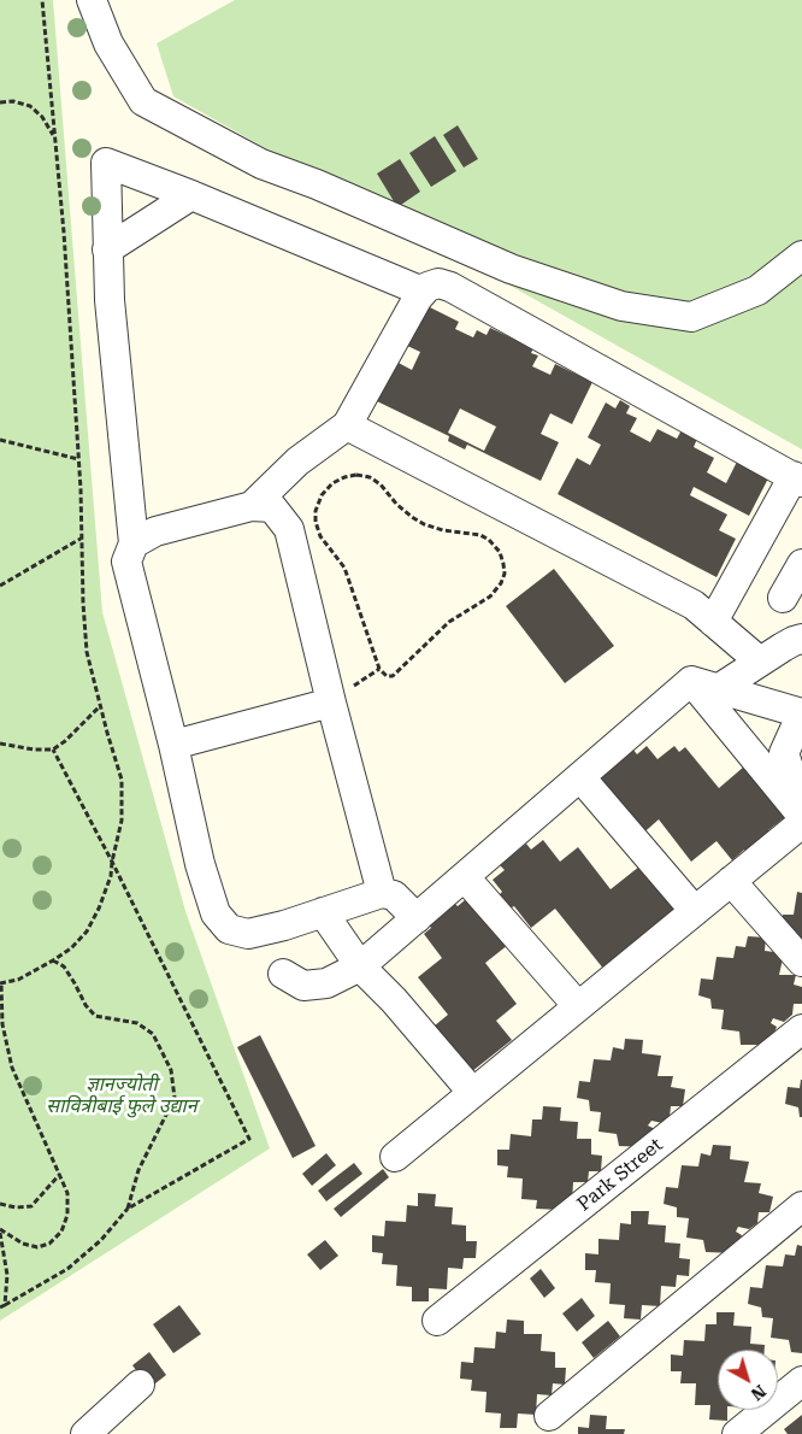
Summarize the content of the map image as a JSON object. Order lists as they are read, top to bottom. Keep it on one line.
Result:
{"streets":{"street":["Park Street"]},"parks":["ज्ञानज्योती सावित्रीबाई फुले उद्यान"],"north":"bottom right"}
